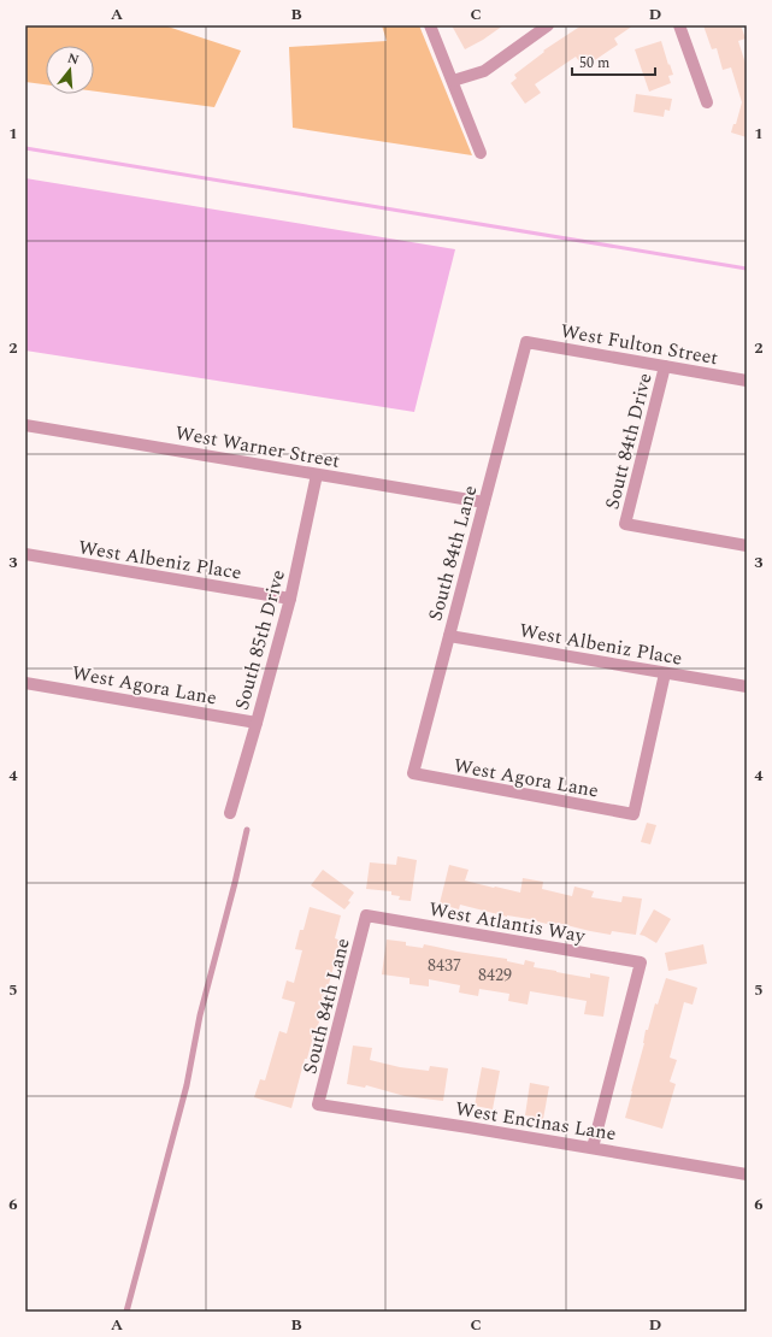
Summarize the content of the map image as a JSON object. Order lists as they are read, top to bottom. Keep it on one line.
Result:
{"streets":{"street":["West Fulton Street","Soutt 84th Drive","West Warner Street","South 84th Lane","West Albeniz Place","South 85th Drive","West Agora Lane","West Atlantis Way","West Encinas Lane"]},"crossings":[["West Fulton Street","Soutt 84th Drive"],["West Fulton Street","South 84th Lane"],["West Warner Street","South 84th Lane"],["West Warner Street","South 85th Drive"],["South 84th Lane","West Albeniz Place"],["South 84th Lane","West Agora Lane"],["South 84th Lane","West Atlantis Way"],["South 84th Lane","West Encinas Lane"],["West Albeniz Place","South 85th Drive"],["West Albeniz Place","West Agora Lane"],["South 85th Drive","West Agora Lane"],["West Atlantis Way","West Encinas Lane"]],"house_numbers":["8437","8429"],"scale_bar":"50 m","north":"top","grid":{"columns":["A","B","C","D"],"rows":["1","2","3","4","5","6"]}}
